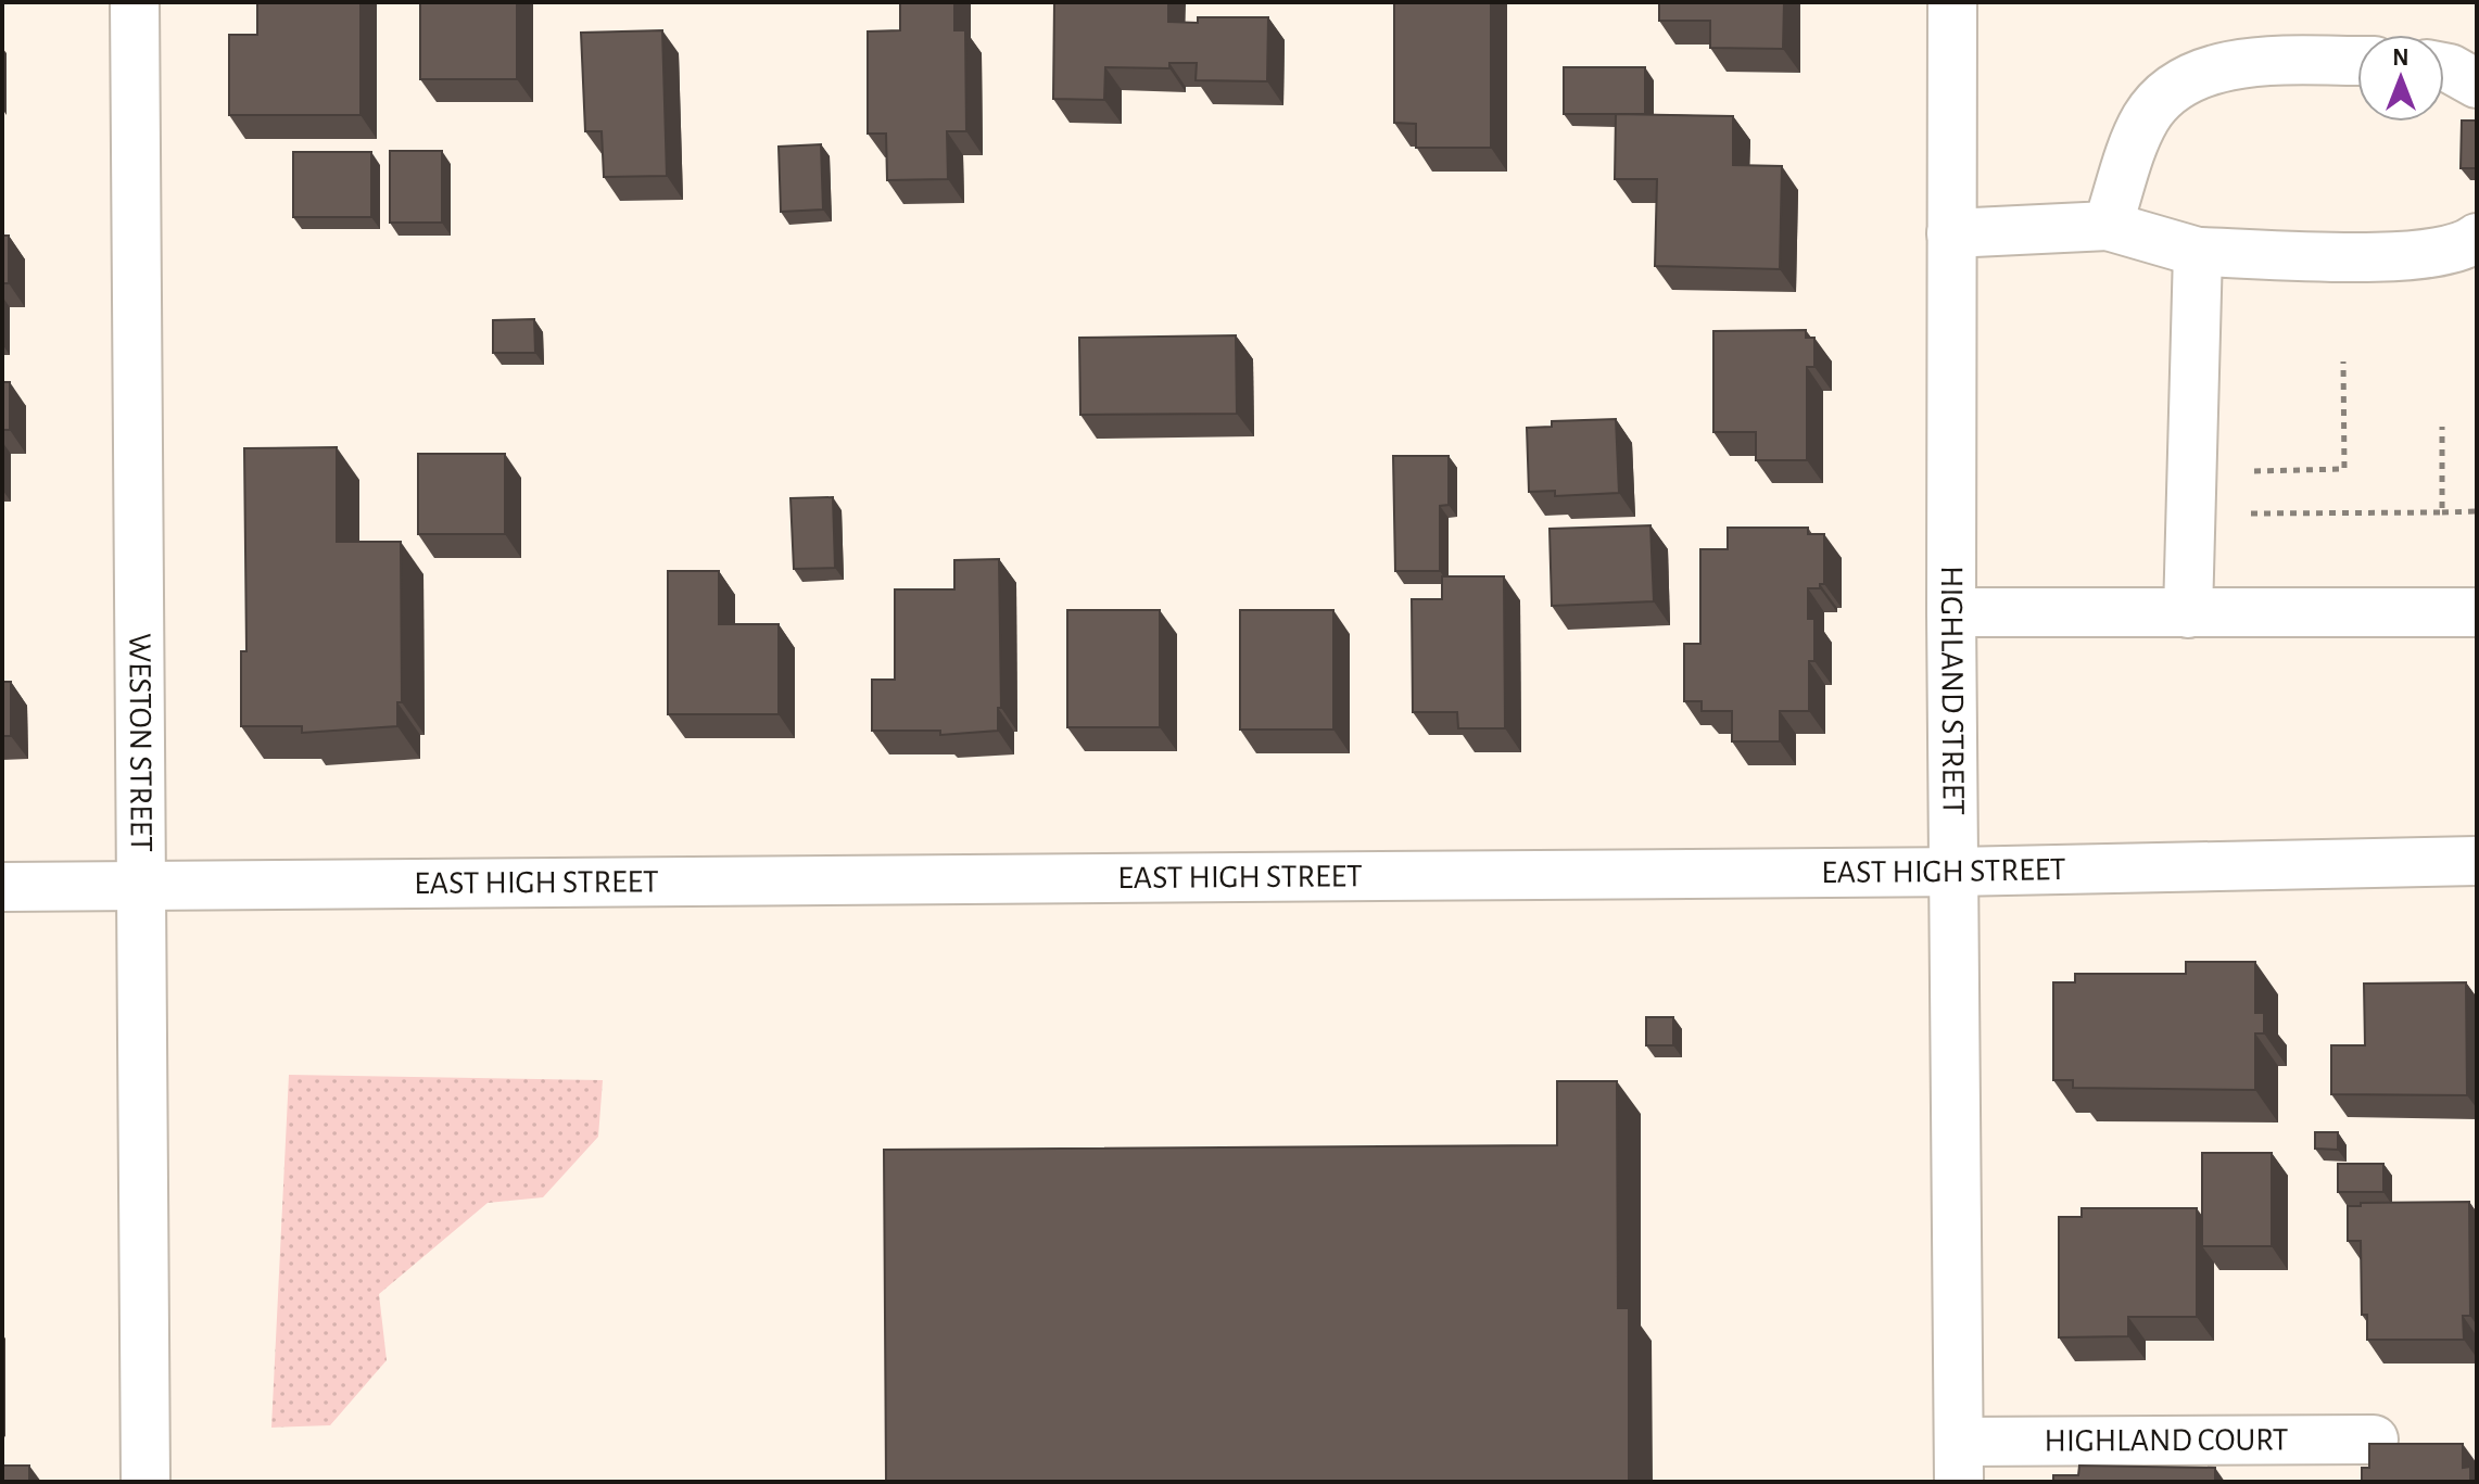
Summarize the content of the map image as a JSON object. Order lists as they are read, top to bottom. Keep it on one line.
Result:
{"streets":{"street":["HIGHLAND STREET","WESTON STREET","EAST HIGH STREET","HIGHLAND COURT"]},"crossings":[["HIGHLAND STREET","EAST HIGH STREET"],["HIGHLAND STREET","HIGHLAND COURT"],["WESTON STREET","EAST HIGH STREET"]],"north":"top"}
